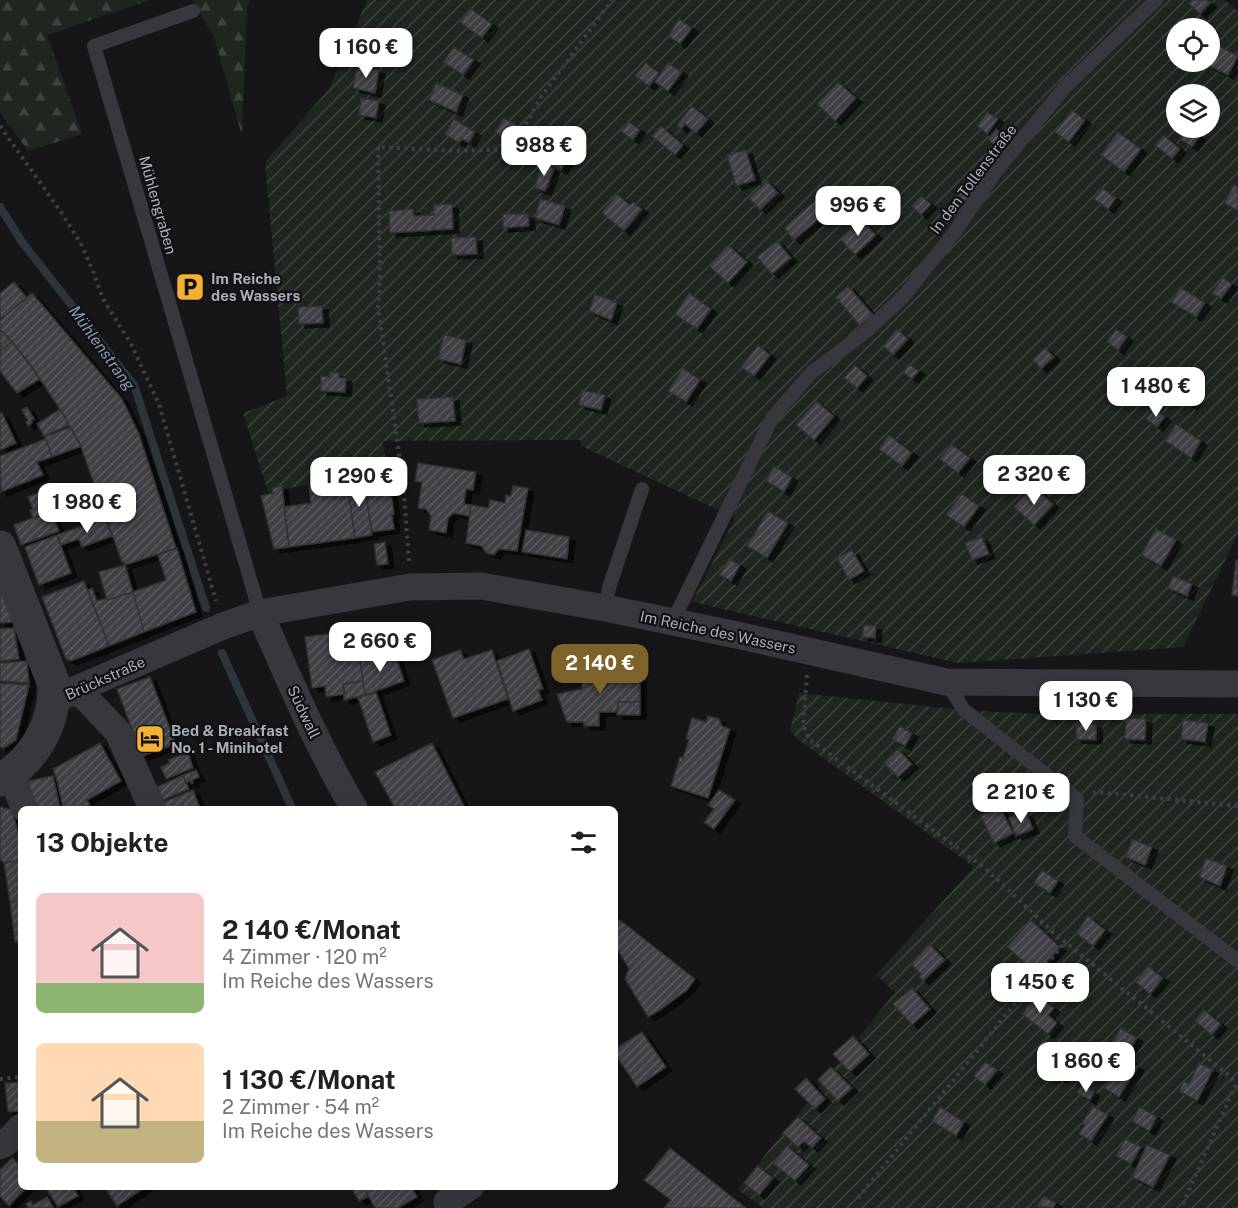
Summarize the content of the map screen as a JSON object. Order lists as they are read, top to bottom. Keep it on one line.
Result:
{"streets":{"street":["Im Reiche des Wassers","Brückstraße","Südwall"],"lane":["In den Tollenstraße","Mühlengraben"]},"crossings":[["In den Tollenstraße","Im Reiche des Wassers"],["Mühlengraben","Im Reiche des Wassers"],["Mühlengraben","Südwall"],["Im Reiche des Wassers","Brückstraße"],["Im Reiche des Wassers","Südwall"]],"water":["Mühlenstrang"],"places":{"parking":["Im Reiche des Wassers"],"hotel":["Bed & Breakfast No. 1 - Minihotel"]},"page":{"price":["1 160 €","988 €","996 €","1 480 €","2 320 €","1 290 €","1 980 €","2 660 €","2 140 €","1 130 €","2 210 €","1 450 €","1 860 €"],"heading":"13 Objekte","list":[{"name":"2 140 €/Monat","note":"4 Zimmer · 120 m² · Im Reiche des Wassers"},{"name":"1 130 €/Monat","note":"2 Zimmer · 54 m² · Im Reiche des Wassers"}]}}
